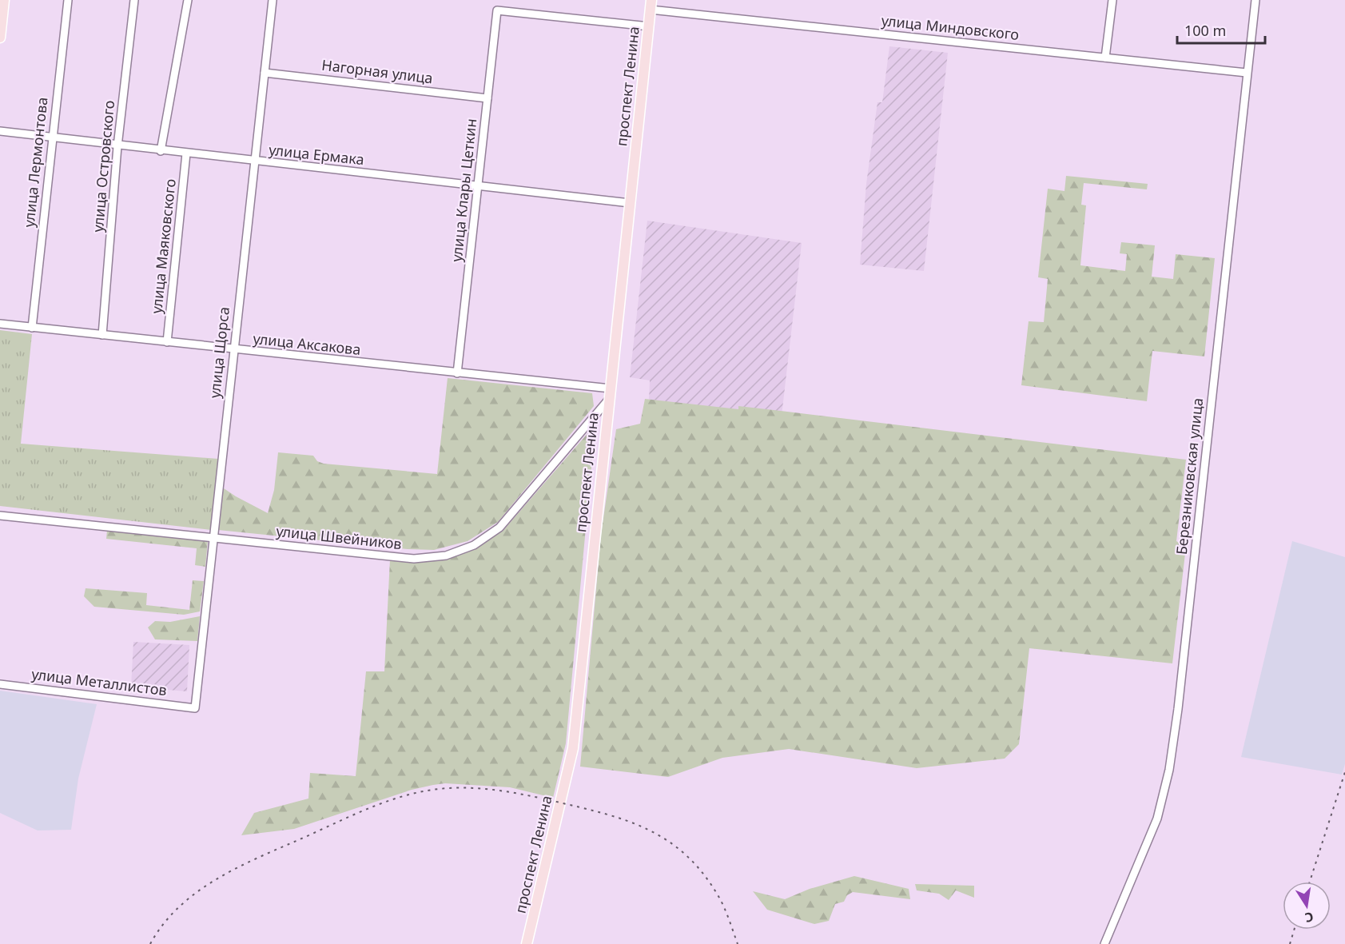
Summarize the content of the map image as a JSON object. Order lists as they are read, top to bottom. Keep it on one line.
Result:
{"streets":{"main road":["проспект Ленина"],"street":["улица Миндовского","Нагорная улица","улица Ермака","улица Лермонтова","улица Островского","улица Клары Цеткин","улица Маяковского","улица Аксакова","улица Щорса","Березниковская улица","улица Швейников","улица Металлистов"]},"crossings":[["улица Миндовского","проспект Ленина"],["улица Миндовского","Березниковская улица"],["Нагорная улица","улица Клары Цеткин"],["Нагорная улица","улица Щорса"],["проспект Ленина","улица Ермака"],["проспект Ленина","улица Клары Цеткин"],["проспект Ленина","улица Аксакова"],["проспект Ленина","улица Швейников"],["улица Ермака","улица Лермонтова"],["улица Ермака","улица Островского"],["улица Ермака","улица Клары Цеткин"],["улица Ермака","улица Маяковского"],["улица Ермака","улица Щорса"],["улица Лермонтова","улица Аксакова"],["улица Островского","улица Аксакова"],["улица Клары Цеткин","улица Аксакова"],["улица Маяковского","улица Аксакова"],["улица Аксакова","улица Щорса"],["улица Аксакова","улица Швейников"],["улица Щорса","улица Швейников"],["улица Щорса","улица Металлистов"]],"scale_bar":"100 m","north":"bottom"}
